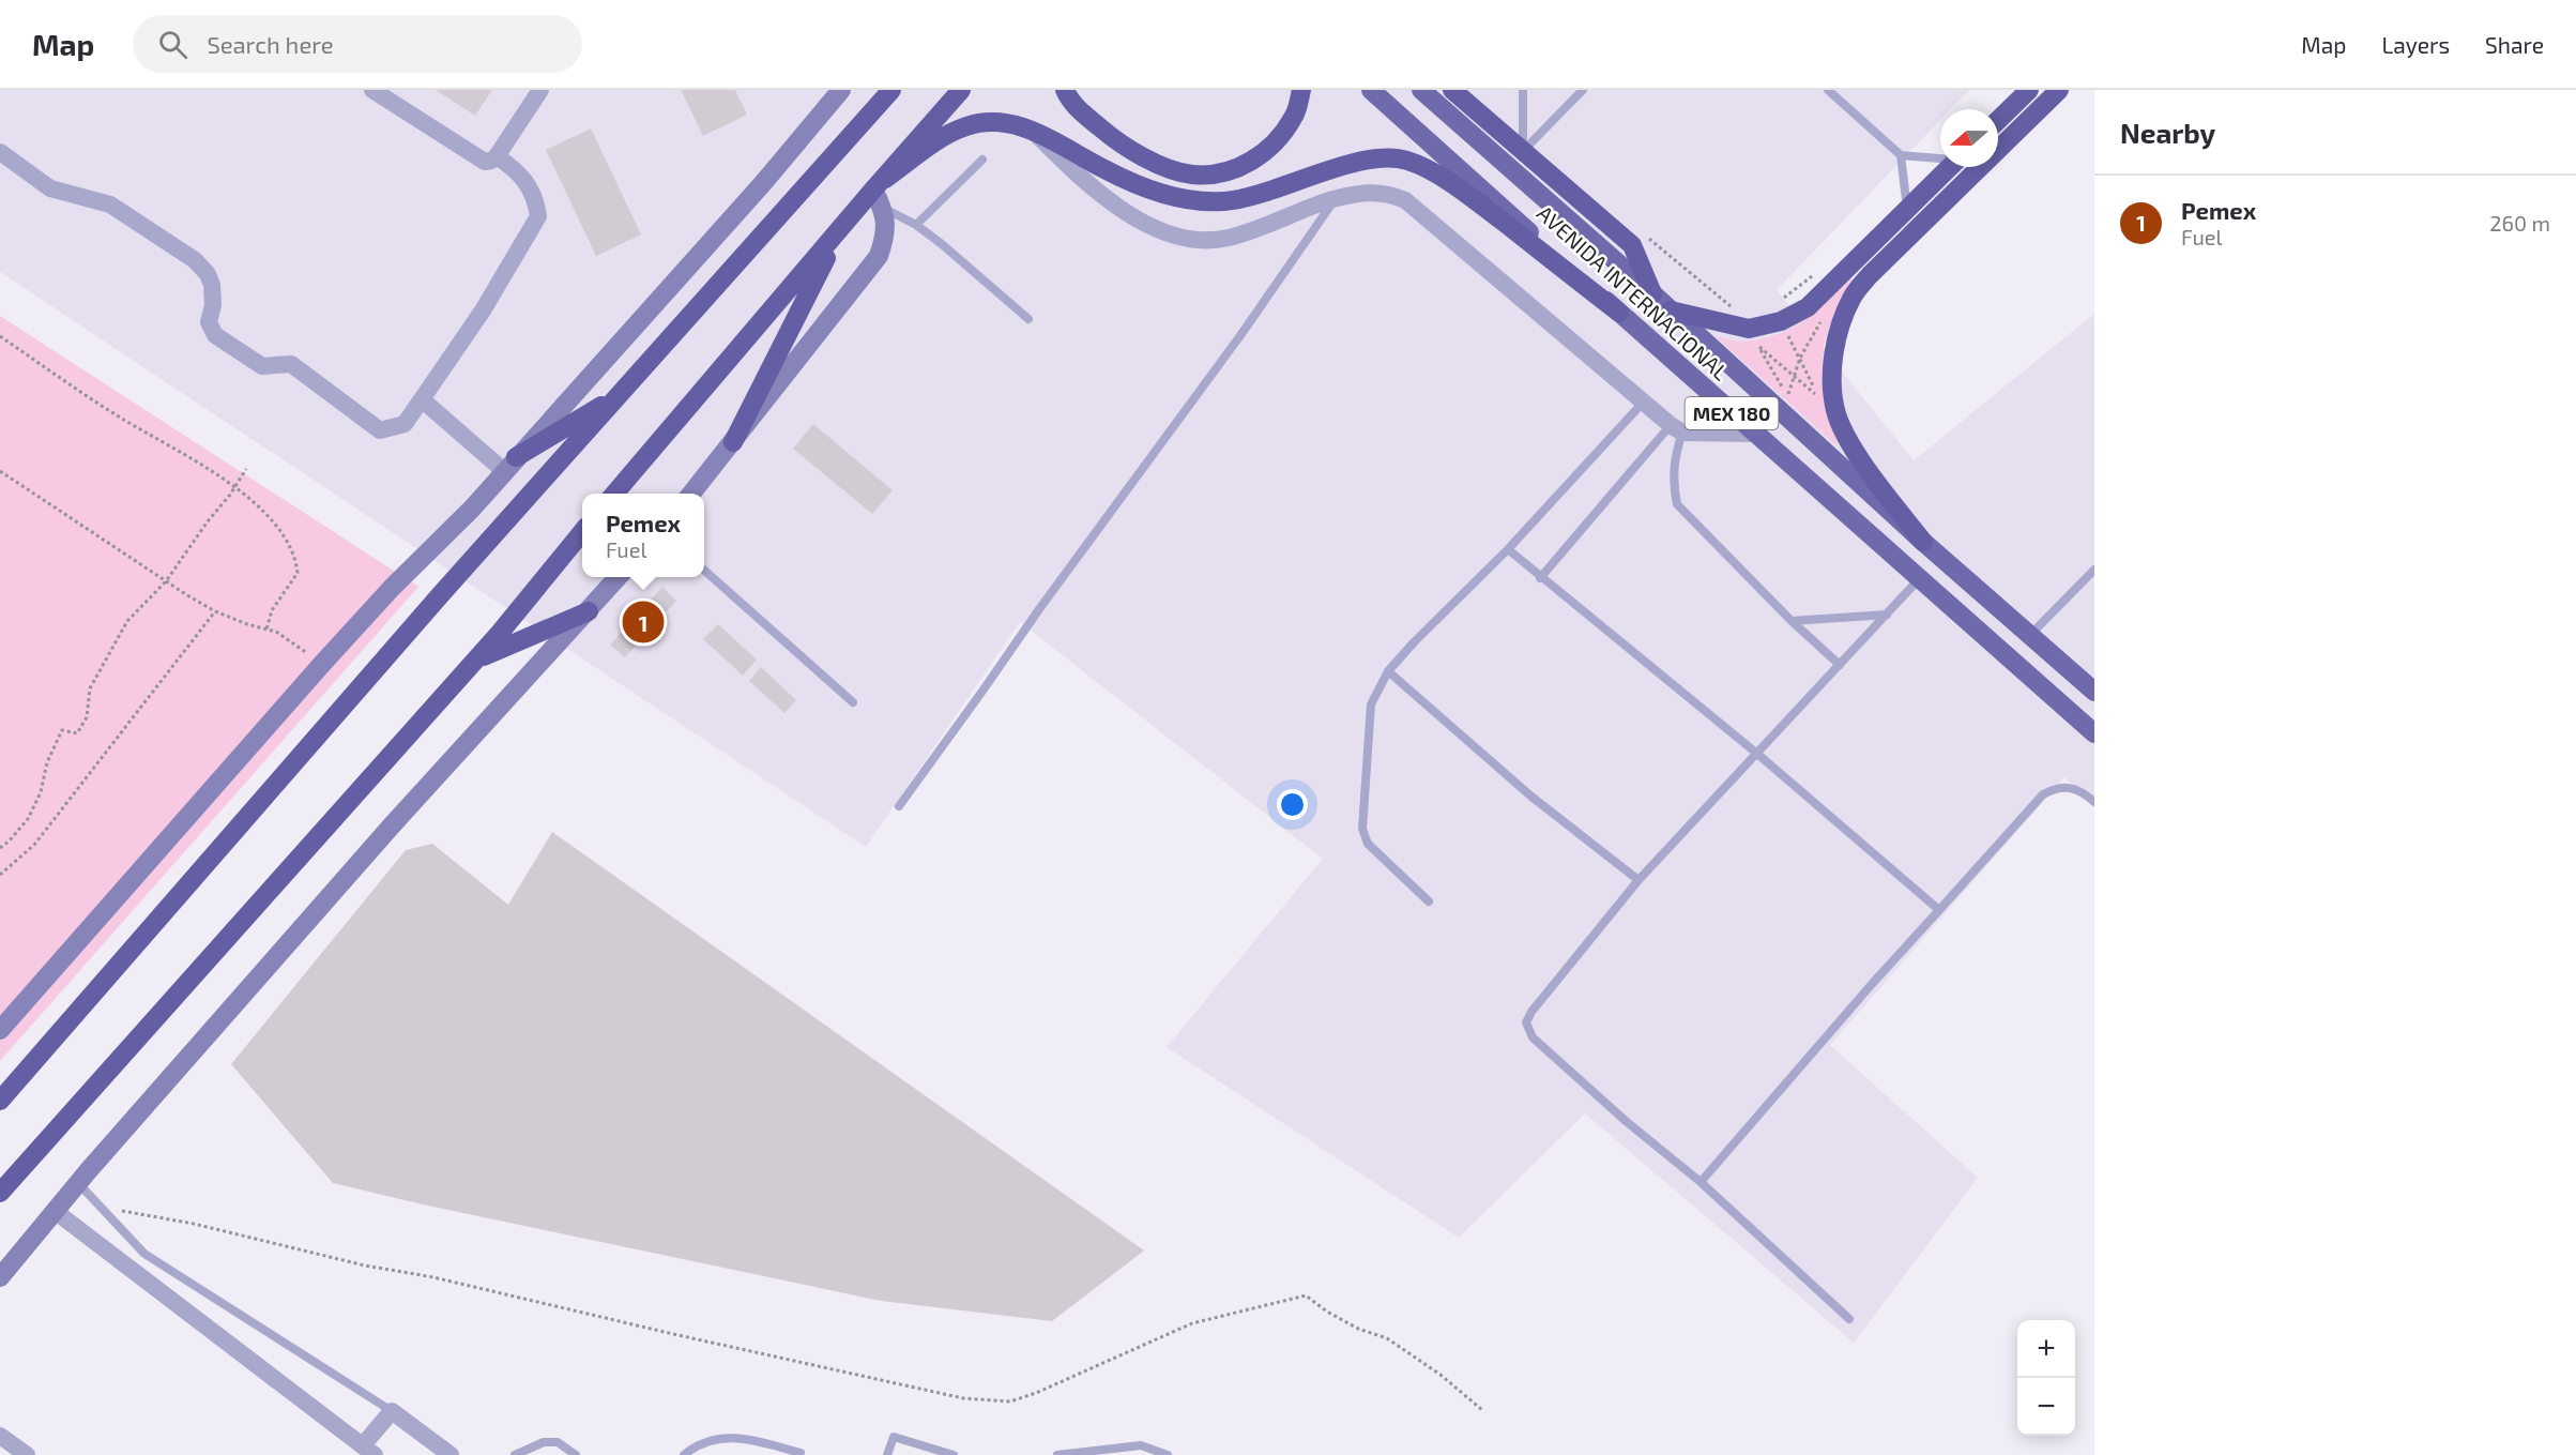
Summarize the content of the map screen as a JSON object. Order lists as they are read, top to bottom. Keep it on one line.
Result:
{"streets":{"main road":["AVENIDA INTERNACIONAL","MEX 180"]},"north":"left","page":{"header":"Map","search":"Search here","nav":["Map","Layers","Share"],"heading":"Nearby","list":[{"mark":"1","name":"Pemex","note":"Fuel","value":"260 m"}],"popup":["Pemex","Fuel"],"pins":"1","map_buttons":["+","−"]}}
